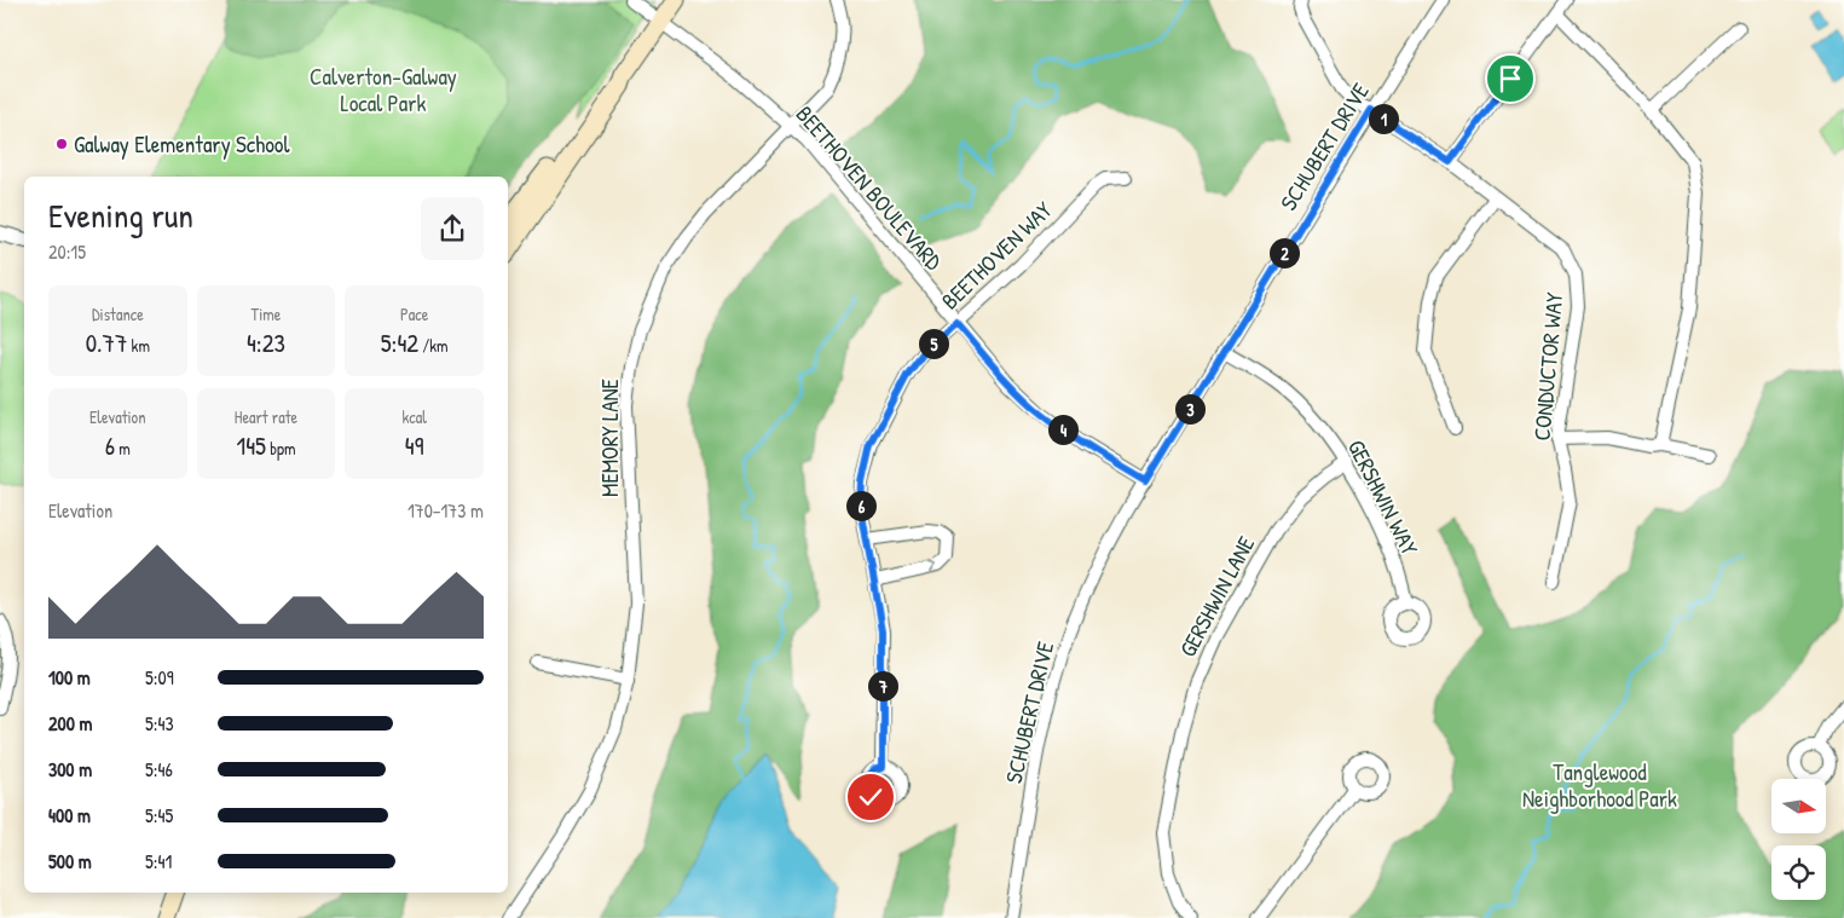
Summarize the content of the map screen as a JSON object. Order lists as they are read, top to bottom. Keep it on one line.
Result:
{"streets":{"street":["SCHUBERT DRIVE","BEETHOVEN BOULEVARD","BEETHOVEN WAY","CONDUCTOR WAY","MEMORY LANE","GERSHWIN WAY","GERSHWIN LANE"]},"crossings":[["SCHUBERT DRIVE","BEETHOVEN BOULEVARD"],["SCHUBERT DRIVE","CONDUCTOR WAY"],["SCHUBERT DRIVE","GERSHWIN WAY"],["BEETHOVEN BOULEVARD","BEETHOVEN WAY"],["BEETHOVEN BOULEVARD","MEMORY LANE"],["GERSHWIN WAY","GERSHWIN LANE"]],"parks":["Calverton-Galway Local Park","Tanglewood Neighborhood Park"],"places":["Galway Elementary School"],"north":"right","page":{"pins":["1","2","5","3","4","6","7"],"heading":["Evening run","20:15"],"stats":[["Distance","0.77 km"],["Time","4:23"],["Pace","5:42 /km"],["Elevation","6 m"],["Heart rate","145 bpm"],["kcal","49"]],"chart":["Elevation","170–173 m"],"list":[{"name":"100 m","note":"5:09"},{"name":"200 m","note":"5:43"},{"name":"300 m","note":"5:46"},{"name":"400 m","note":"5:45"},{"name":"500 m","note":"5:41"}]}}
